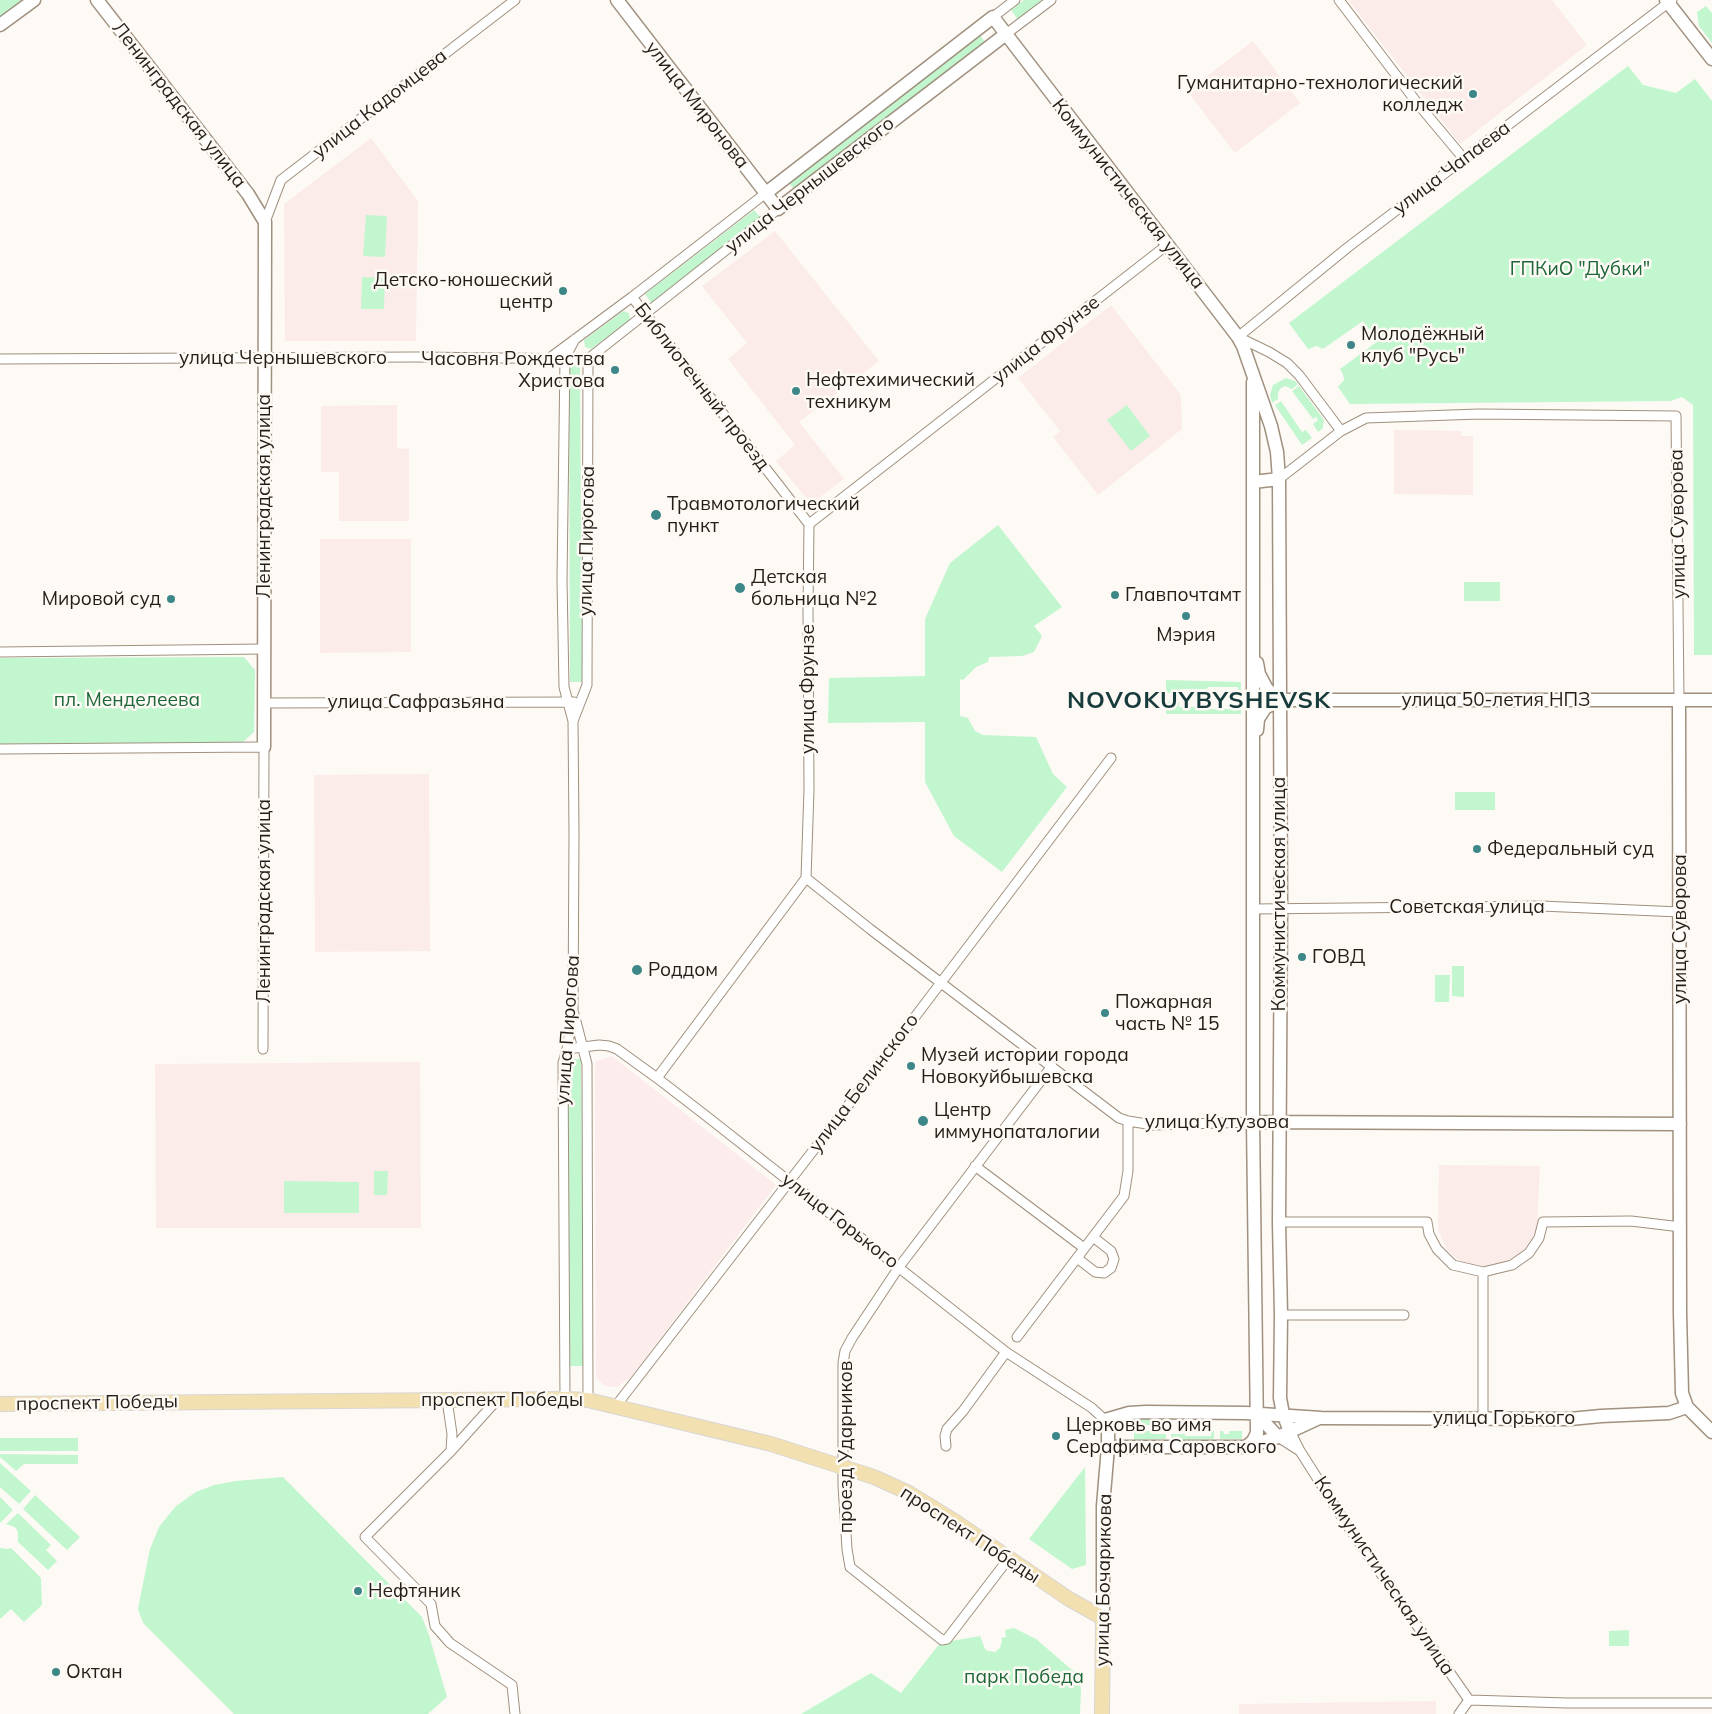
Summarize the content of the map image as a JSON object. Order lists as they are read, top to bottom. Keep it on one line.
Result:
{"streets":{"main road":["Ленинградская улица","улица Миронова","улица Чернышевского","Коммунистическая улица","улица Суворова","улица 50-летия НПЗ","улица Кутузова","улица Горького","проспект Победы","улица Бочарикова"],"street":["улица Кадомцева","улица Чапаева","улица Фрунзе","Библиотечный проезд","улица Пирогова","улица Сафразьяна","Советская улица","улица Белинского","проезд Ударников"]},"crossings":[["улица Кадомцева","Ленинградская улица"],["Ленинградская улица","улица Чернышевского"],["Ленинградская улица","улица Сафразьяна"],["улица Миронова","улица Чернышевского"],["улица Чапаева","Коммунистическая улица"],["улица Чернышевского","Коммунистическая улица"],["улица Чернышевского","Библиотечный проезд"],["улица Чернышевского","улица Пирогова"],["Коммунистическая улица","улица Фрунзе"],["Коммунистическая улица","улица 50-летия НПЗ"],["Коммунистическая улица","Советская улица"],["Коммунистическая улица","улица Кутузова"],["Коммунистическая улица","улица Горького"],["улица Фрунзе","Библиотечный проезд"],["улица Фрунзе","улица Кутузова"],["улица Суворова","улица 50-летия НПЗ"],["улица Суворова","Советская улица"],["улица Суворова","улица Кутузова"],["улица Суворова","улица Горького"],["улица Пирогова","улица Сафразьяна"],["улица Пирогова","улица Горького"],["улица Пирогова","проспект Победы"],["улица Белинского","улица Кутузова"],["улица Белинского","улица Горького"],["улица Белинского","проспект Победы"],["улица Кутузова","проезд Ударников"],["улица Горького","проезд Ударников"],["улица Горького","улица Бочарикова"],["проспект Победы","проезд Ударников"],["проспект Победы","улица Бочарикова"]],"districts":["NOVOKUYBYSHEVSK"],"parks":["ГПКиО \"Дубки\"","пл. Менделеева","парк Победa"],"places":["Гуманитарно-технологический колледж","Детско-юношеский центр","Молодёжный клуб \"Русь\"","Часовня Рождества Христова","Нефтехимический техникум","Травмотологический пункт","Детская больница №2","Главпочтамт","Мировой суд","Мэрия","Федеральный суд","ГОВД","Роддом","Пожарная часть № 15","Музей истории города Новокуйбышевска","Центр иммунопаталогии","Церковь во имя Серафима Саровского","Нефтяник","Октан"]}
